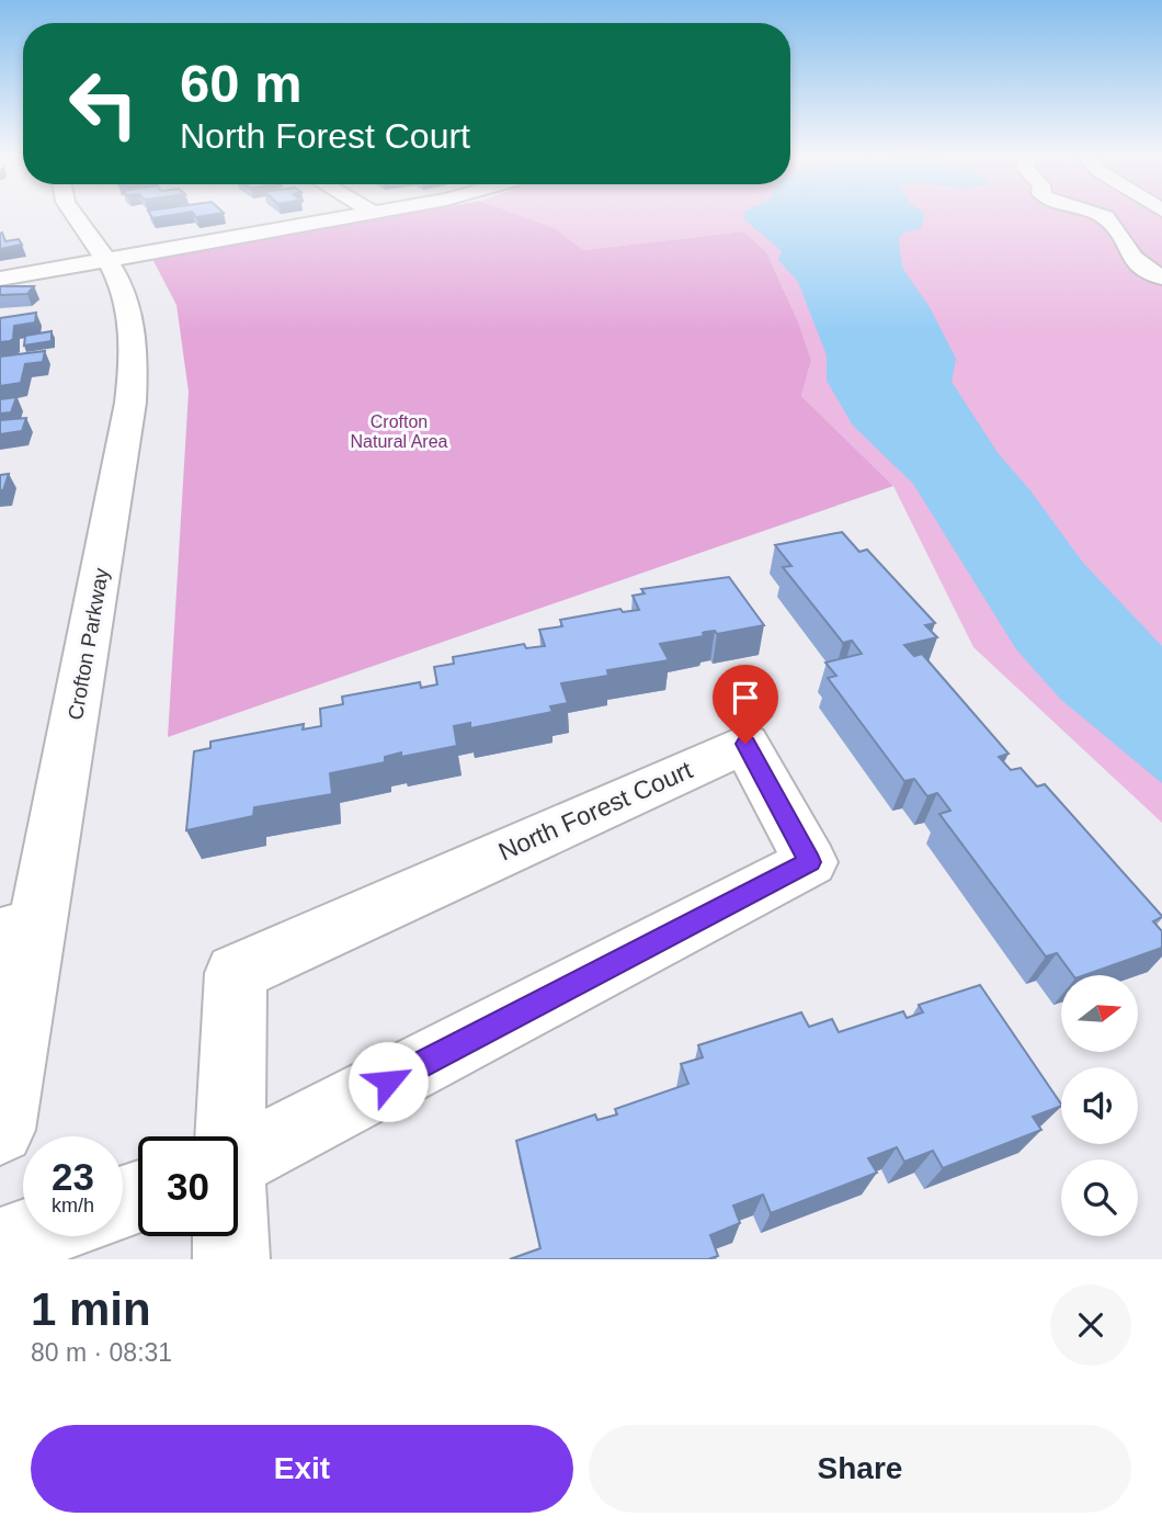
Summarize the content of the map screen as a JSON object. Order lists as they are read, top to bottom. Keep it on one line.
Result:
{"streets":{"street":["Crofton Parkway","North Forest Court"]},"parks":["Crofton Natural Area"],"north":"right","page":{"turn":["60 m","North Forest Court"],"speed":"23 km/h","limit":"30","heading":["1 min","80 m · 08:31"],"buttons":["Exit","Share"]}}
